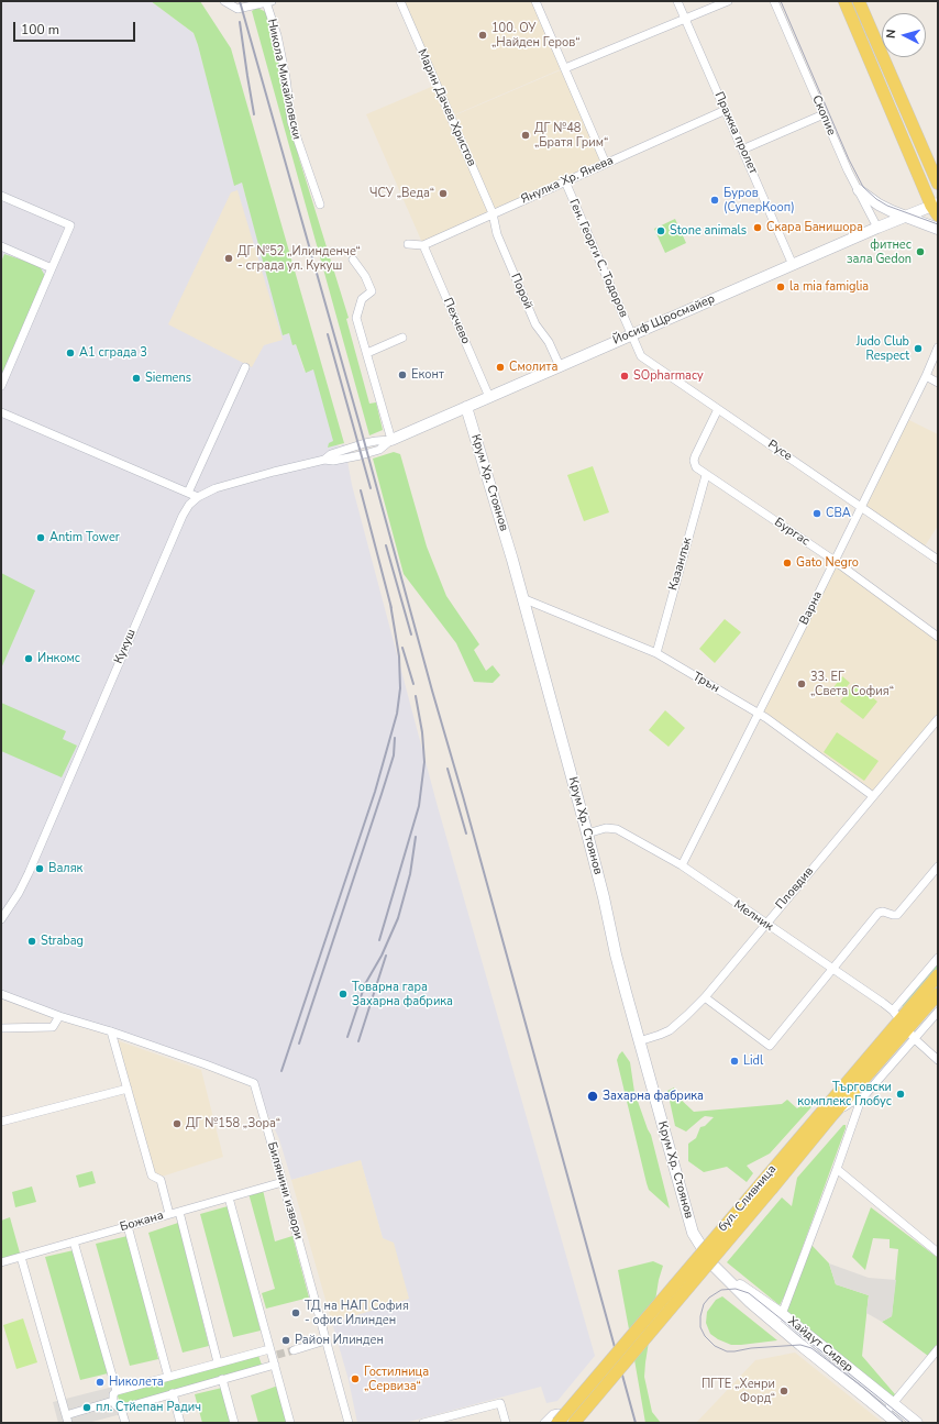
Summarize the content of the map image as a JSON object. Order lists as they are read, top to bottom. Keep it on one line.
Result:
{"streets":{"main road":["бул. Сливница"],"street":["Никола Михайловски","Марин Дачев Христов","Скопие","Пражка пролет","Янулка Хр. Янева","Ген. Георги С. Тодоров","Порой","Йосиф Щросмайер","Пехчево","Русе","Крум Хр. Стоянов","Бургас","Казанлък","Варна","Кукуш","Трън","Пловдив","Мелник","Билянини извори","Божана","Хайдут Сидер"]},"crossings":[["Марин Дачев Христов","Янулка Хр. Янева"],["Марин Дачев Христов","Порой"],["Скопие","Йосиф Щросмайер"],["Пражка пролет","Янулка Хр. Янева"],["Пражка пролет","Йосиф Щросмайер"],["Янулка Хр. Янева","Ген. Георги С. Тодоров"],["Янулка Хр. Янева","Порой"],["Янулка Хр. Янева","Пехчево"],["Ген. Георги С. Тодоров","Йосиф Щросмайер"],["Ген. Георги С. Тодоров","Русе"],["Порой","Йосиф Щросмайер"],["Йосиф Щросмайер","Пехчево"],["Йосиф Щросмайер","Русе"],["Йосиф Щросмайер","Крум Хр. Стоянов"],["Йосиф Щросмайер","Кукуш"],["Русе","Бургас"],["Русе","Варна"],["Крум Хр. Стоянов","Трън"],["Крум Хр. Стоянов","Пловдив"],["Крум Хр. Стоянов","Мелник"],["Крум Хр. Стоянов","Хайдут Сидер"],["Бургас","Казанлък"],["Бургас","Варна"],["Казанлък","Трън"],["Варна","Трън"],["Варна","Мелник"],["Трън","Пловдив"],["Пловдив","Мелник"],["Мелник","бул. Сливница"],["Билянини извори","Божана"]],"places":["100. ОУ „Найден Геров“","ДГ №48 „Братя Грим“","ЧСУ „Веда“","Буров (СуперКооп)","Скара Банишора","Stone animals","фитнес зала Gedon","ДГ №52 „Илинденче“ - сграда ул. Кукуш","la mia famiglia","Judo Club Respect","А1 сграда 3","Смолита","Еконт","SOpharmacy","Siemens","CBA","Antim Tower","Gato Negro","Инкомс","33. ЕГ „Света София“","Валяк","Strabag","Товарна гара Захарна фабрика","Lidl","Търговски комплекс Глобус","Захарна фабрика","ДГ №158 „Зора“","ТД на НАП София - офис Илинден","Район Илинден","Гостилница „Сервиза“","Николета","ПГТЕ „Хенри Форд“","пл. Стйепан Радич"],"scale_bar":"100 m","north":"left"}
